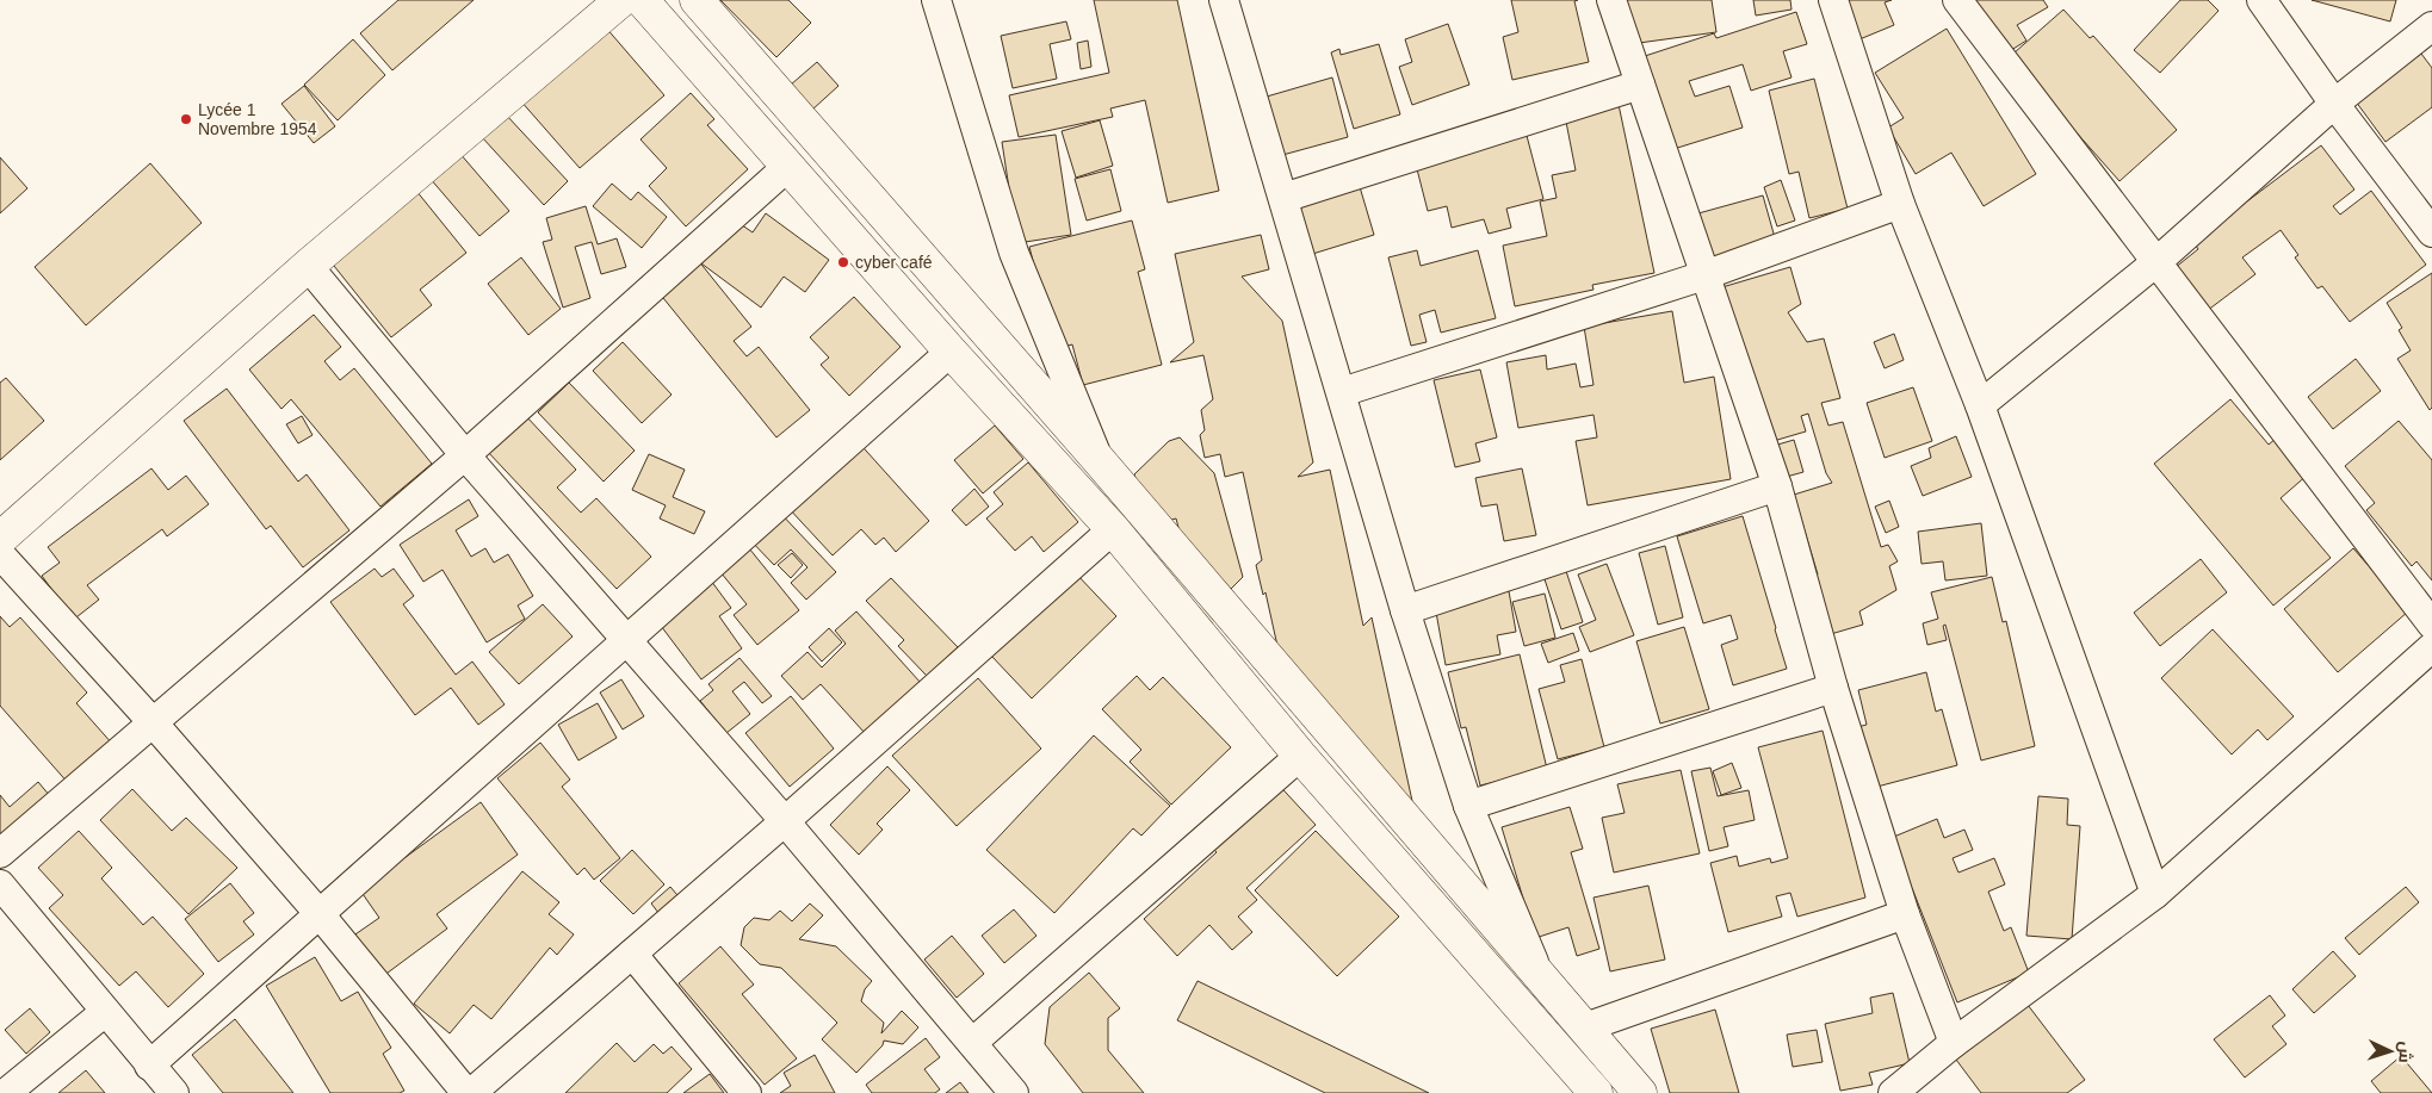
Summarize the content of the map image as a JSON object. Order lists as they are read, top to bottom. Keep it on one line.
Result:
{"places":["Lycée 1 Novembre 1954","cyber café"],"north":"right"}
